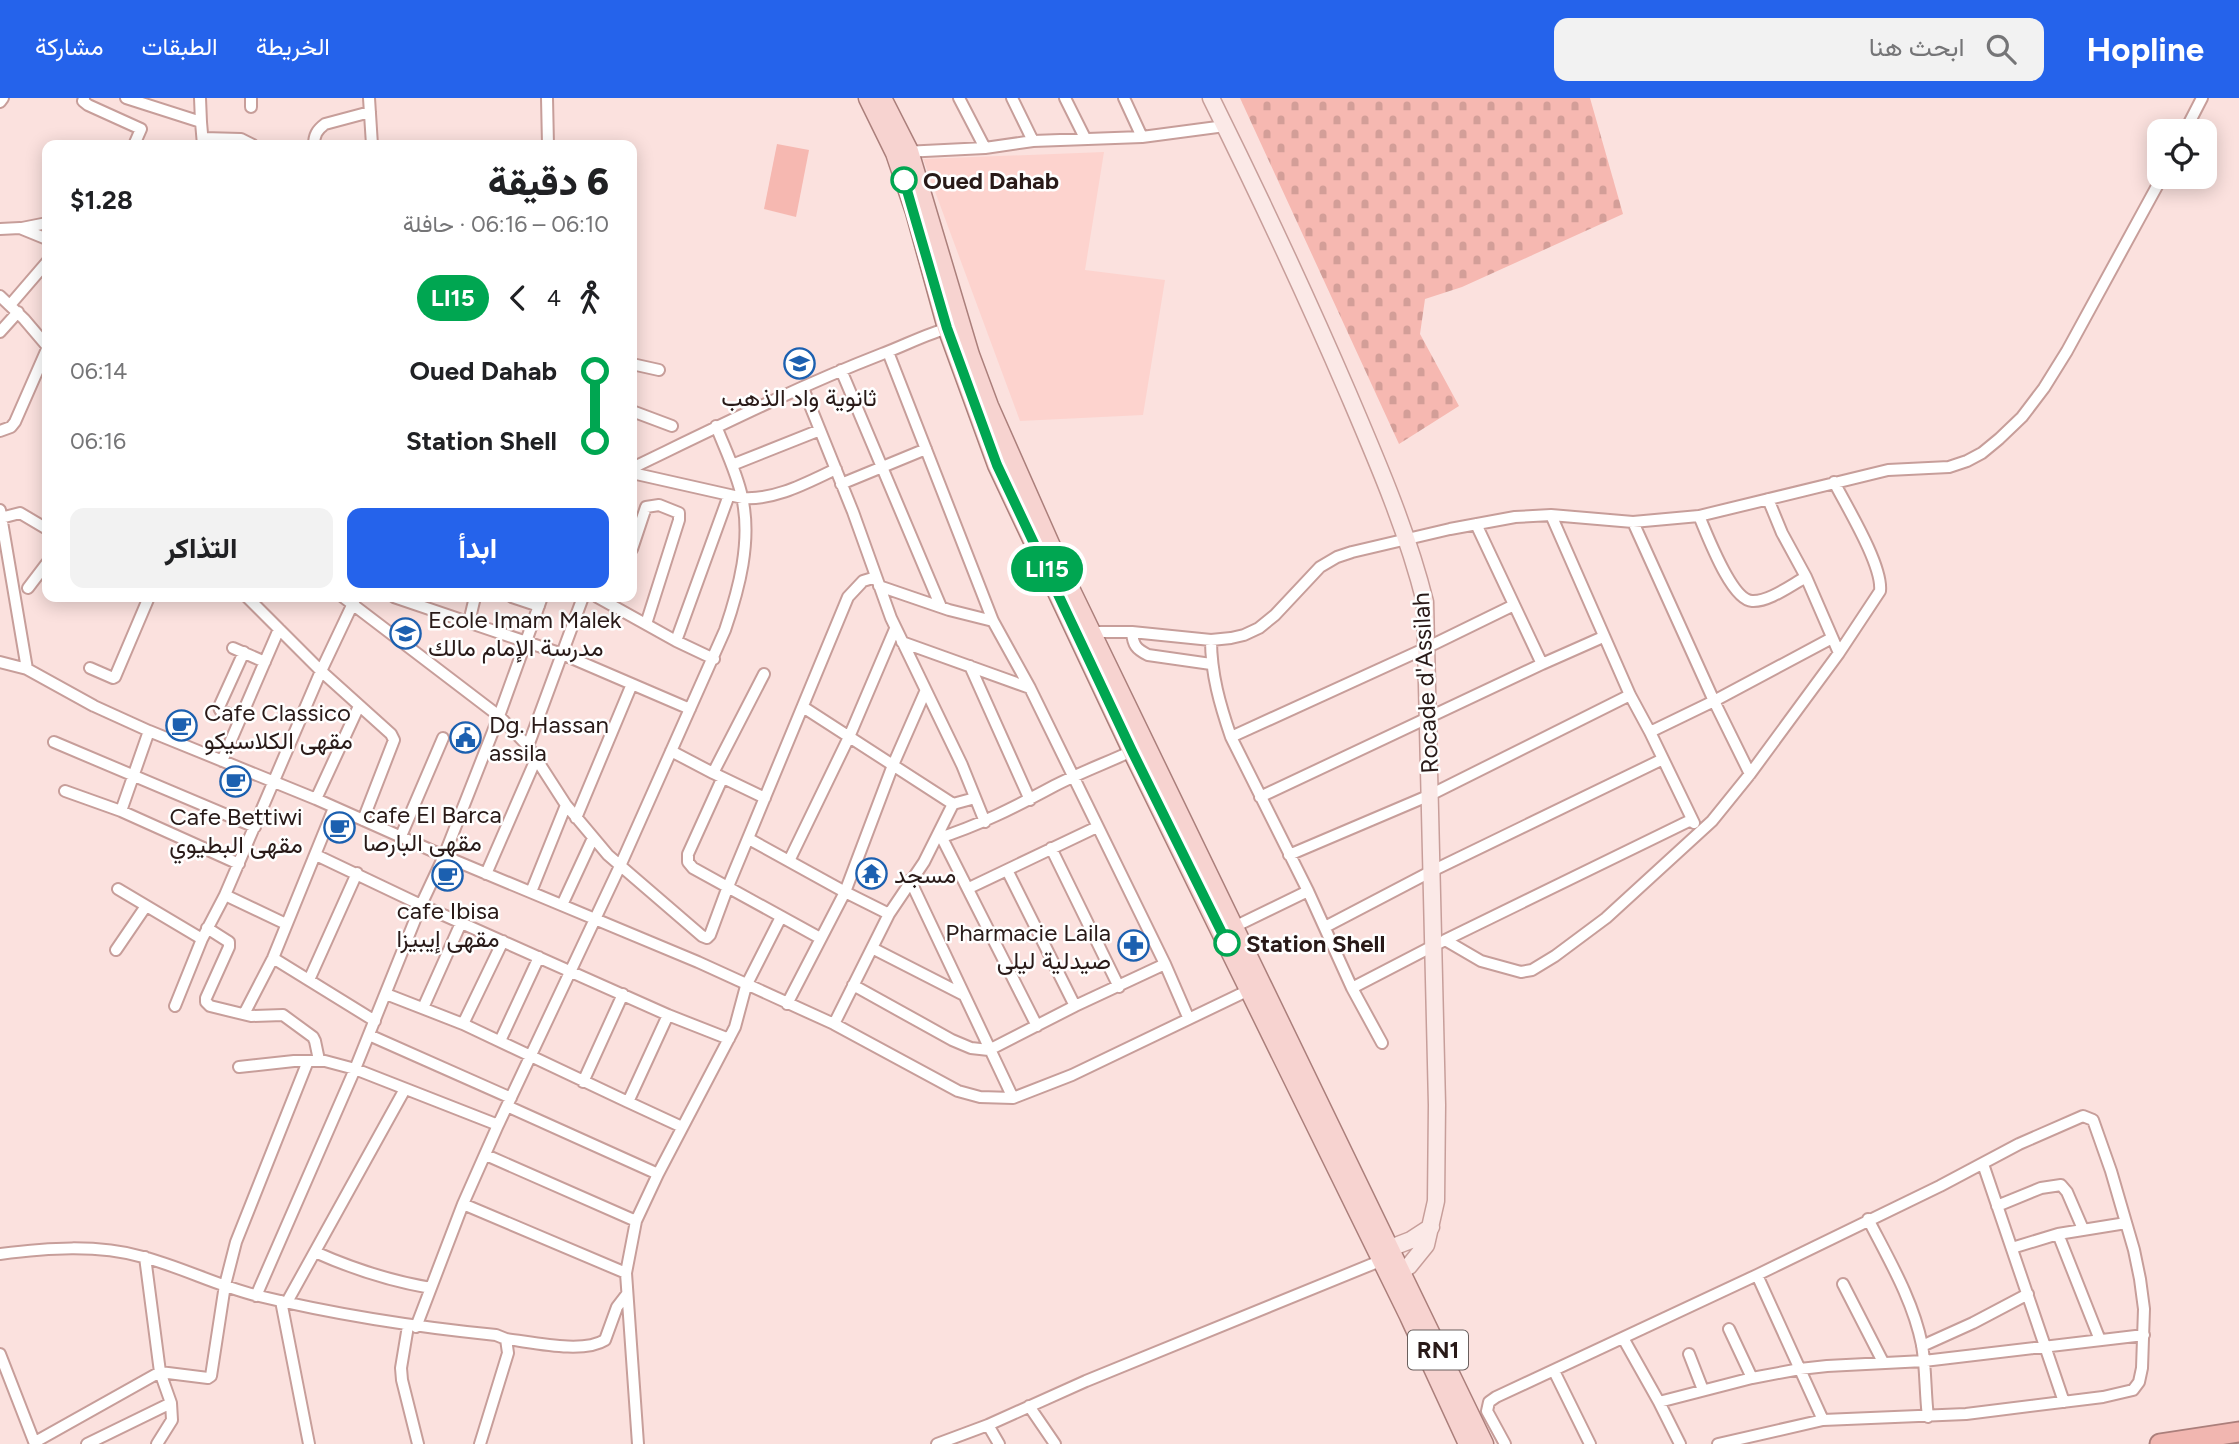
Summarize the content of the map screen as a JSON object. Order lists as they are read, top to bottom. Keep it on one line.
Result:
{"streets":{"main road":["RN1"],"street":["Rocade d'Assilah"]},"crossings":[["Rocade d'Assilah","RN1"]],"places":{"other":["Oued Dahab","Station Shell"],"school or university":["ثانوية واد الذهب","Ecole Imam Malek مدرسة الإمام مالك"],"cafe":["Cafe Classico مقهى الكلاسيكو","Cafe Bettiwi مقهى البطيوي","cafe El Barca مقهى البارصا","cafe Ibisa مقهى إيبيزا"],"public building":["Dg. Hassan assila"],"temple":["مسجد"],"pharmacy":["Pharmacie Laila صيدلية ليلى"]},"lines":["bus line LI15"],"page":{"header":"Hopline","search":"ابحث هنا","nav":["الخريطة","الطبقات","مشاركة"],"on_map":"LI15","heading":["6 دقيقة","06:10 – 06:16 · حافلة","$1.28"],"legs":["4","LI15"],"list":[{"name":"Oued Dahab","value":"06:14"},{"name":"Station Shell","value":"06:16"}],"buttons":["ابدأ","التذاكر"]}}
